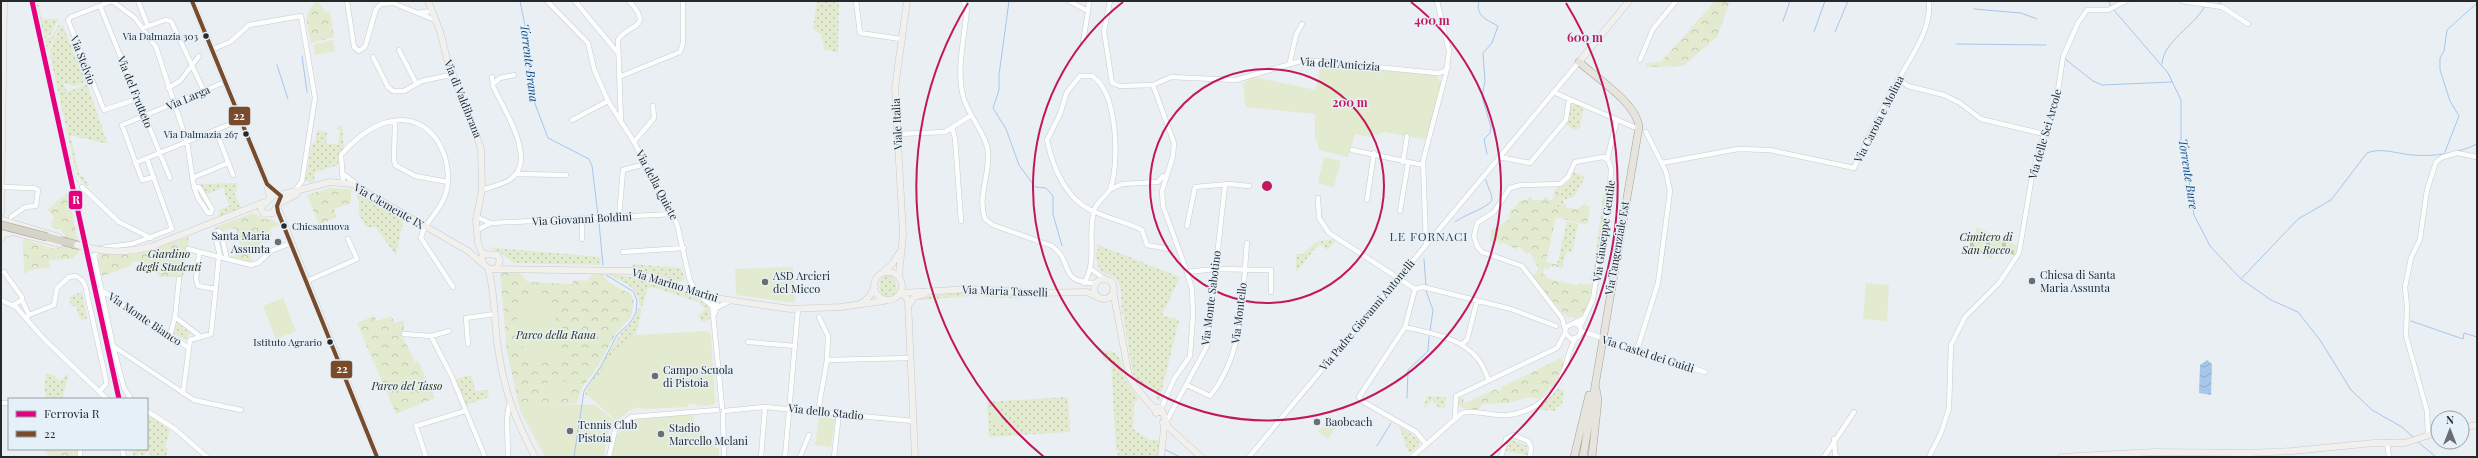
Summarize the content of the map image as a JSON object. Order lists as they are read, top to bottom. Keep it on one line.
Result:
{"streets":{"main road":["Via di Valdibrana","Viale Italia","Via Clemente IX","Via Tangenziale Est","Via Marino Marini","Via Maria Tasselli"],"street":["Via Stelvio","Via dell'Amicizia","Via del Frutteto","Via Larga","Via Carota e Molina","Via delle Sei Arcole","Via della Quiete","Via Giovanni Boldini","Via Giuseppe Gentile","Via Monte Sabotino","Via Montello","Via Padre Giovanni Antonelli","Via Monte Bianco","Via Castel dei Guidi","Via dello Stadio"]},"crossings":[["Via Stelvio","Via del Frutteto"],["Via del Frutteto","Via Larga"],["Viale Italia","Via Marino Marini"],["Viale Italia","Via Maria Tasselli"],["Via della Quiete","Via Giovanni Boldini"],["Via della Quiete","Via Marino Marini"],["Via Giuseppe Gentile","Via Castel dei Guidi"],["Via Tangenziale Est","Via Padre Giovanni Antonelli"],["Via Tangenziale Est","Via Castel dei Guidi"],["Via Marino Marini","Via Maria Tasselli"],["Via Monte Sabotino","Via Montello"]],"districts":["LE FORNACI"],"water":["Torrente Brana","Torrente Bure"],"parks":["Cimitero di San Rocco","Giardino degli Studenti","Parco della Rana","Parco del Tasso"],"places":["Via Dalmazia 303","Via Dalmazia 267","Chiesanuova","Santa Maria Assunta","Chiesa di Santa Maria Assunta","ASD Arcieri del Micco","Istituto Agrario","Campo Scuola di Pistoia","Baobeach","Tennis Club Pistoia","Stadio Marcello Melani"],"lines":["rail line R","transit line 22"],"legend":["Ferrovia R","22"],"north":"top","rings":["400 m","600 m","200 m"]}
